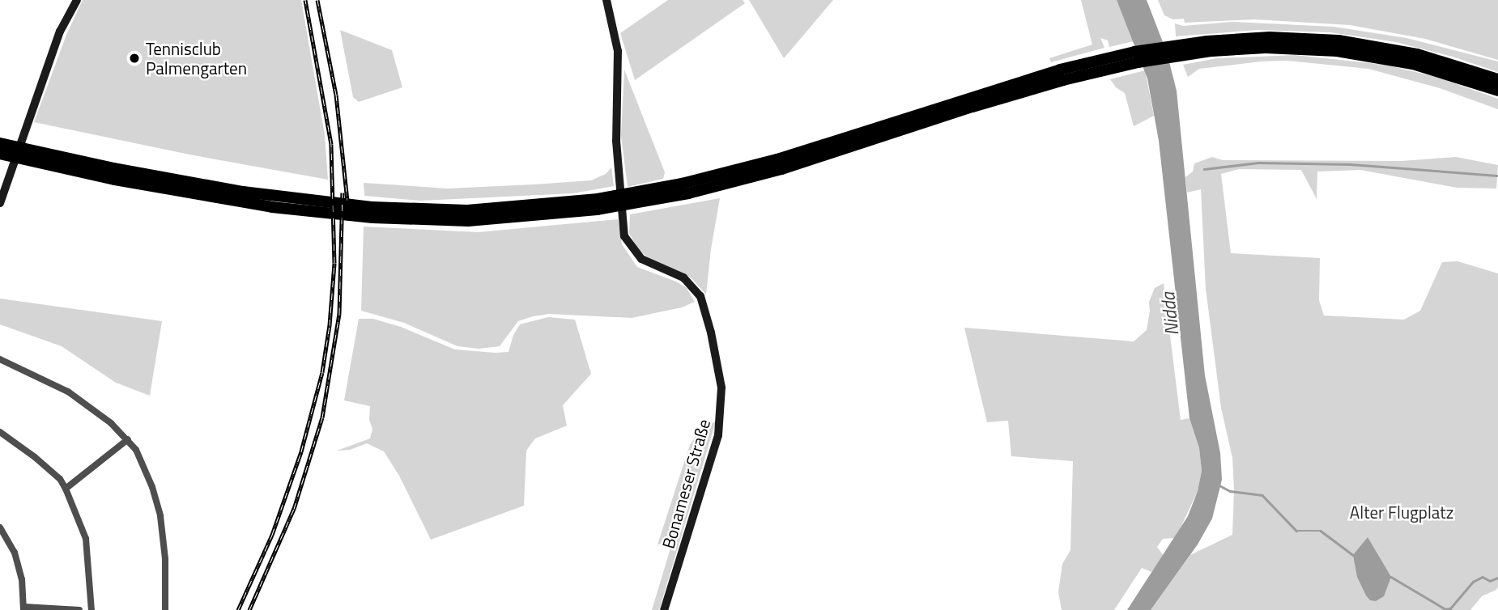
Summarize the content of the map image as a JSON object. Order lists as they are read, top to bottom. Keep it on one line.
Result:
{"streets":{"street":["Bonameser Straße"]},"water":["Nidda"],"parks":["Alter Flugplatz"],"places":["Tennisclub Palmengarten"]}
